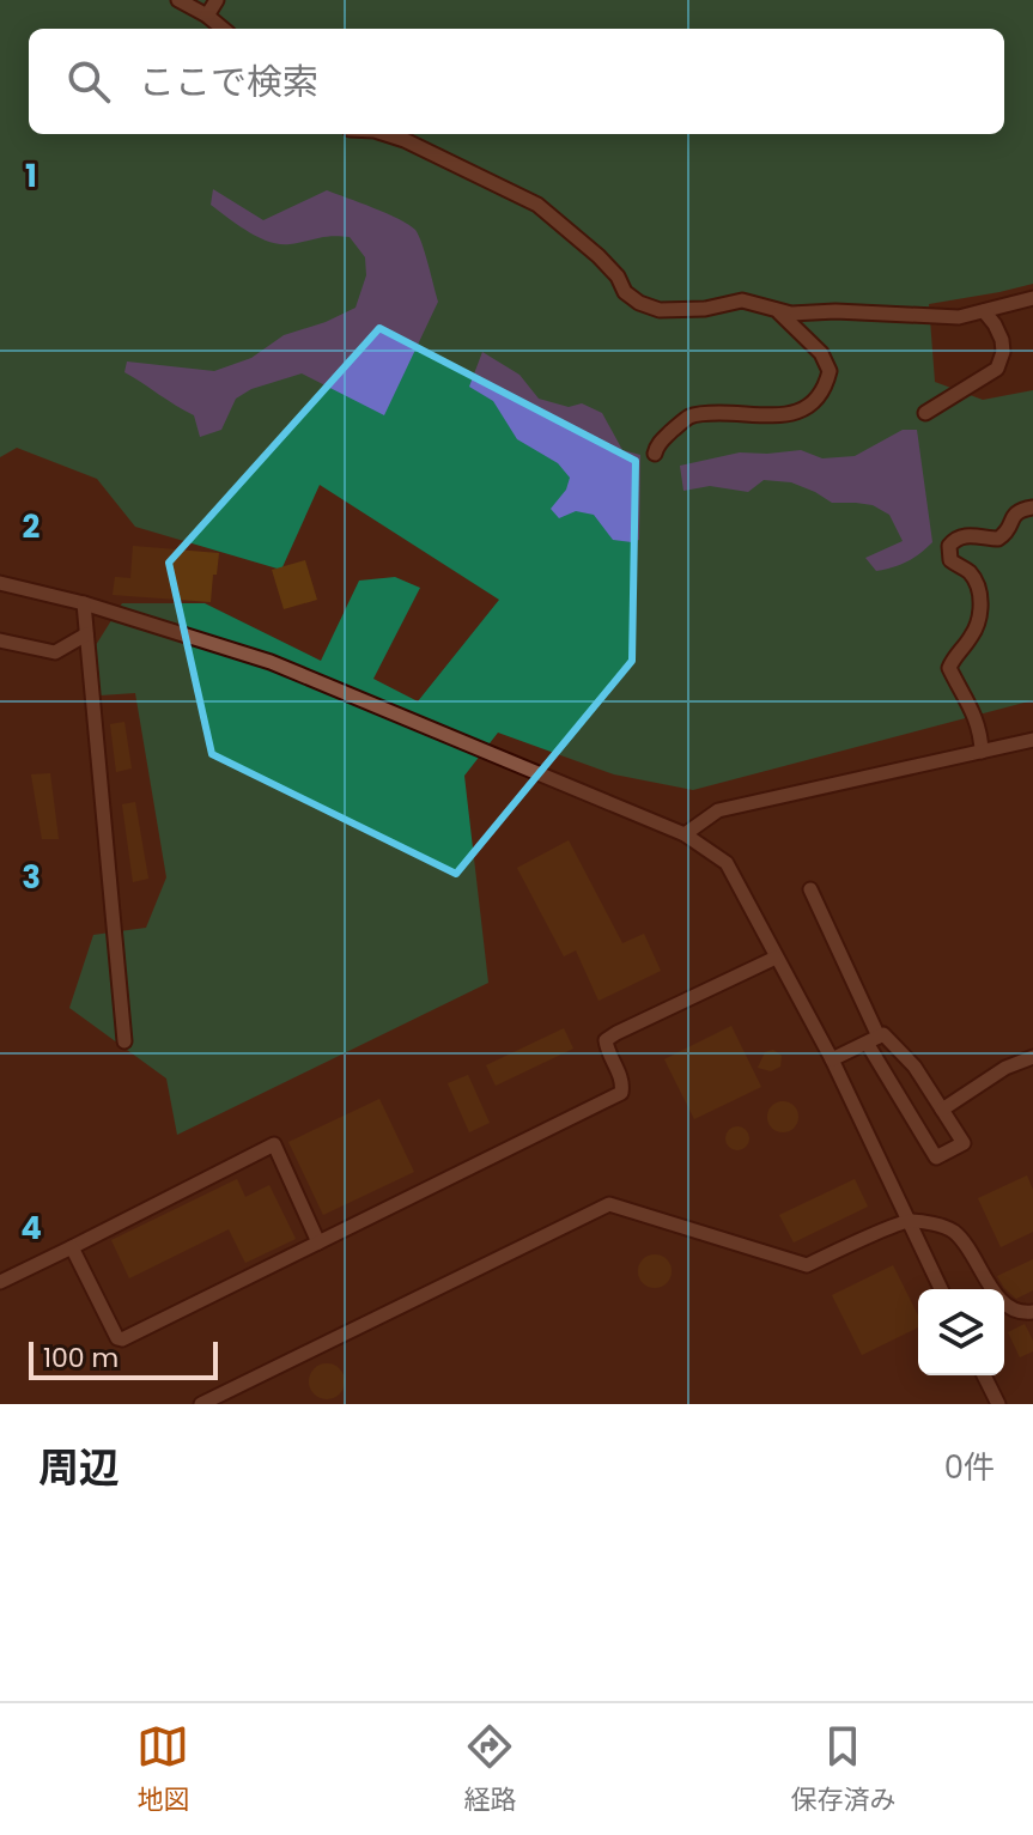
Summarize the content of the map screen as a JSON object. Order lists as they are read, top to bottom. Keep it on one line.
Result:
{"scale_bar":"100 m","page":{"search":"ここで検索","scale":"100 m","heading":["周辺","0件"],"nav":["地図","経路","保存済み"]},"grid":{"rows":["1","2","3","4"]}}
